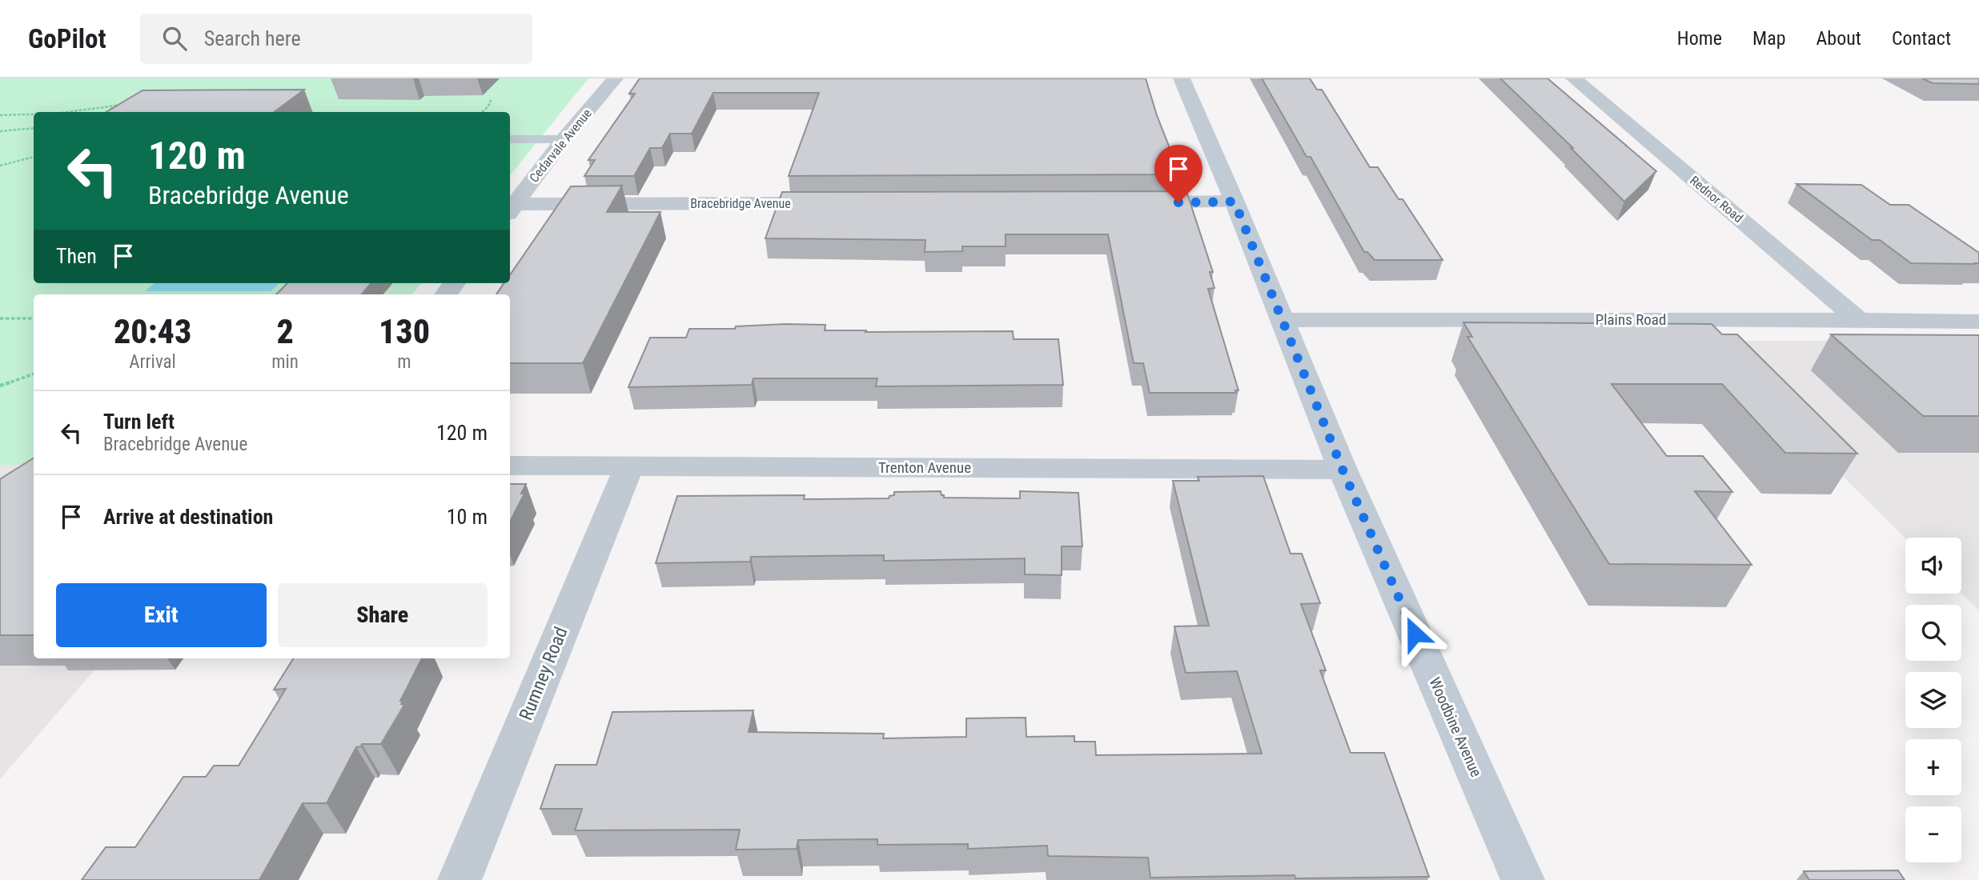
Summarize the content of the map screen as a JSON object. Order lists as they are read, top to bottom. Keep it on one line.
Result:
{"streets":{"main road":["Woodbine Avenue"],"street":["Cedarvale Avenue","Rednor Road","Bracebridge Avenue","Plains Road","Trenton Avenue","Rumney Road"]},"crossings":[["Cedarvale Avenue","Bracebridge Avenue"],["Rednor Road","Plains Road"],["Plains Road","Woodbine Avenue"],["Trenton Avenue","Rumney Road"],["Trenton Avenue","Woodbine Avenue"]],"page":{"header":"GoPilot","search":"Search here","nav":["Home","Map","About","Contact"],"turn":["120 m","Bracebridge Avenue"],"then":"Then","eta":["20:43","Arrival","2","min","130","m"],"list":[{"name":"Turn left","note":"Bracebridge Avenue","value":"120 m"},{"name":"Arrive at destination","value":"10 m"}],"map_buttons":["+","−"],"buttons":["Exit","Share"]}}
